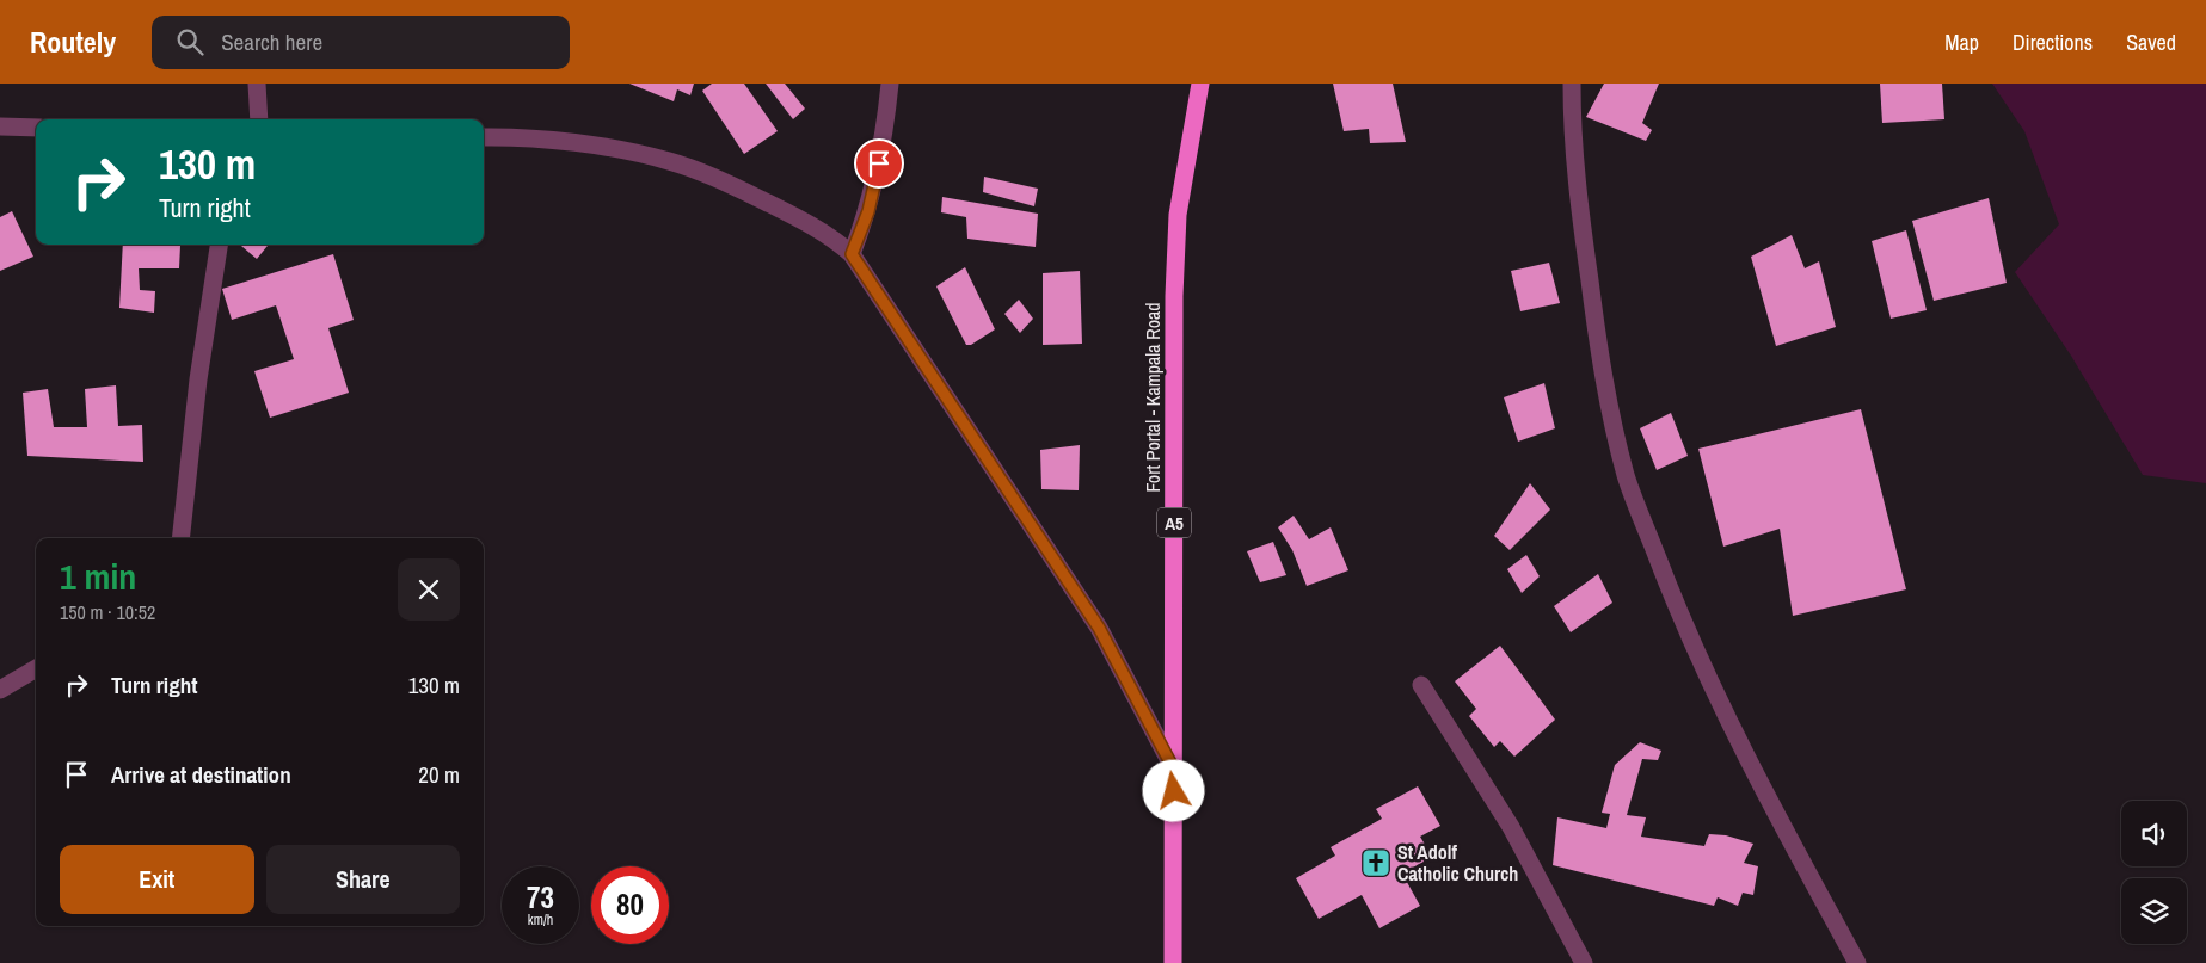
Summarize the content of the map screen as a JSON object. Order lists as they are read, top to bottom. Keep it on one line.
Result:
{"streets":{"highway":["Fort Portal - Kampala Road","A5"]},"places":{"church":["St Adolf Catholic Church"]},"page":{"header":"Routely","search":"Search here","nav":["Map","Directions","Saved"],"turn":["130 m","Turn right"],"heading":["1 min","150 m · 10:52"],"list":[{"name":"Turn right","value":"130 m"},{"name":"Arrive at destination","value":"20 m"}],"buttons":["Exit","Share"],"speed":"73 km/h","limit":"80"}}
